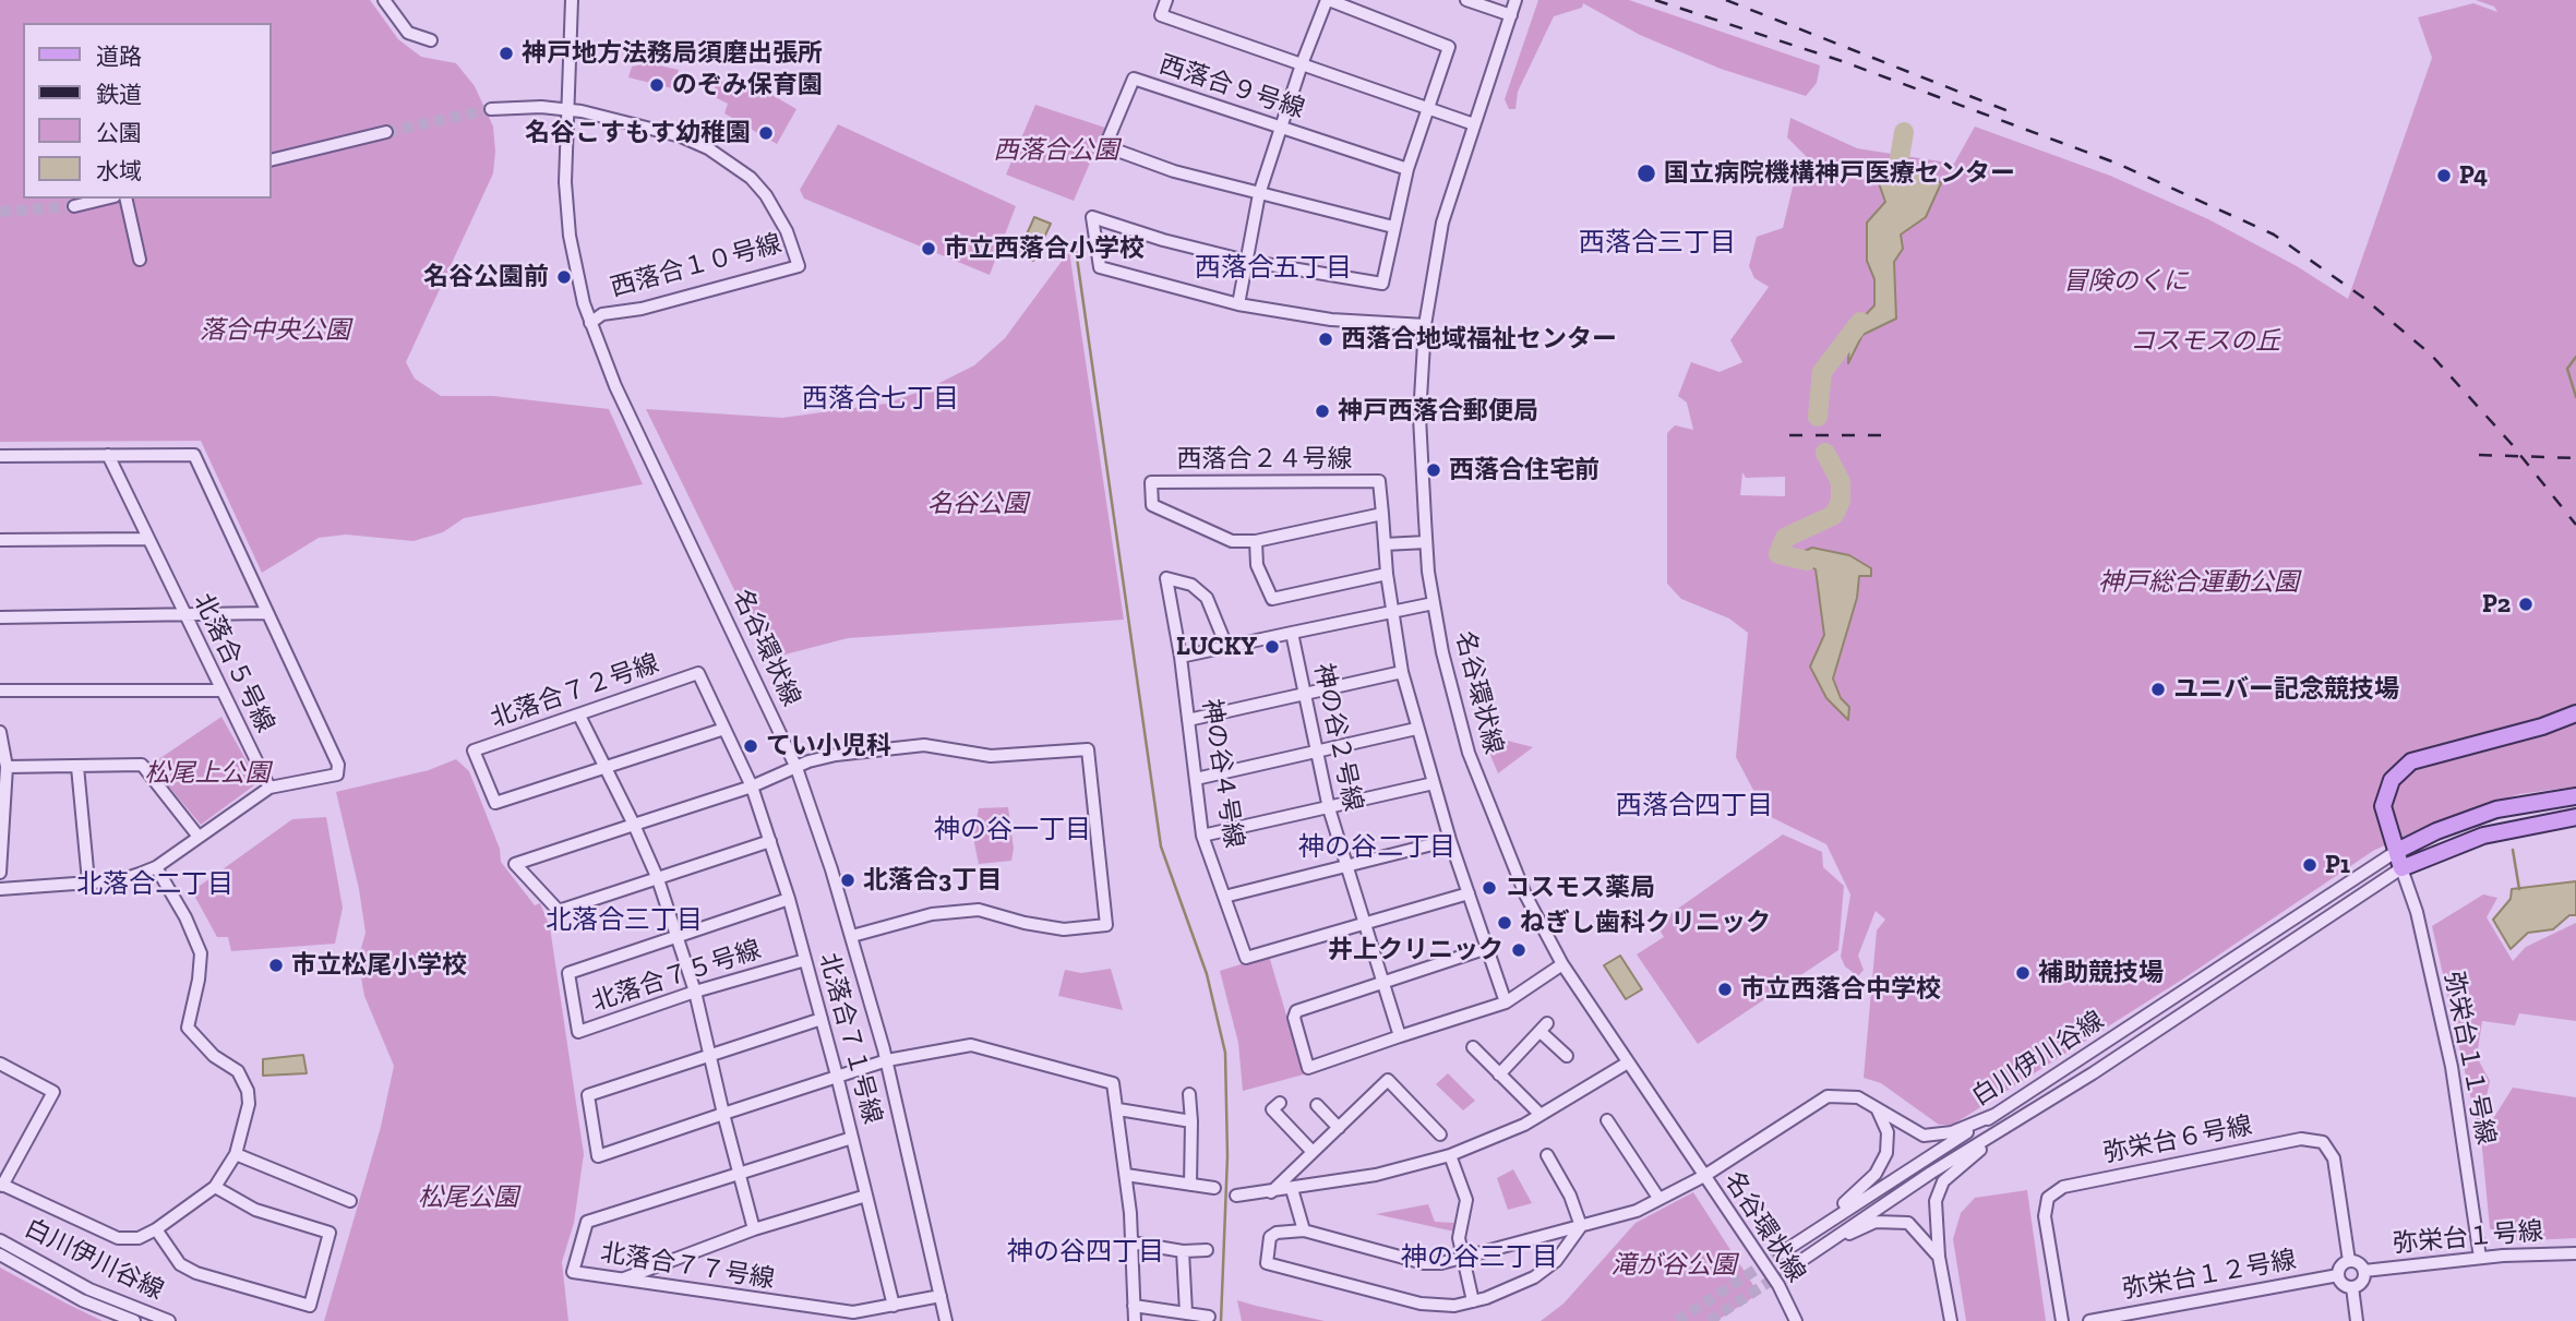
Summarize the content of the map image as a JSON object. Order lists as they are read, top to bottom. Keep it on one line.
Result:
{"streets":{"street":["西落合９号線","西落合１０号線","西落合２４号線","名谷環状線","北落合５号線","北落合７２号線","神の谷２号線","神の谷４号線","北落合７５号線","北落合７１号線","弥栄台１１号線","白川伊川谷線","弥栄台６号線","弥栄台１号線","北落合７７号線","弥栄台１２号線"]},"crossings":[["西落合１０号線","名谷環状線"],["西落合２４号線","神の谷２号線"],["西落合２４号線","神の谷４号線"],["名谷環状線","神の谷２号線"],["名谷環状線","北落合７７号線"],["北落合７２号線","北落合７１号線"],["神の谷２号線","神の谷４号線"],["北落合７５号線","北落合７１号線"],["北落合７１号線","北落合７７号線"],["弥栄台１１号線","白川伊川谷線"],["弥栄台１１号線","弥栄台１号線"],["弥栄台６号線","弥栄台１号線"],["弥栄台６号線","弥栄台１２号線"],["弥栄台１号線","弥栄台１２号線"]],"districts":["西落合三丁目","西落合五丁目","西落合七丁目","西落合四丁目","神の谷一丁目","神の谷二丁目","北落合二丁目","北落合三丁目","神の谷四丁目","神の谷三丁目"],"parks":["西落合公園","冒険のくに","落合中央公園","コスモスの丘","名谷公園","神戸総合運動公園","松尾上公園","松尾公園","滝が谷公園"],"places":["神戸地方法務局須磨出張所","のぞみ保育園","名谷こすもす幼稚園","国立病院機構神戸医療センター","P4","市立西落合小学校","名谷公園前","西落合地域福祉センター","神戸西落合郵便局","西落合住宅前","P2","LUCKY","ユニバー記念競技場","てい小児科","P1","北落合3丁目","コスモス薬局","ねぎし歯科クリニック","井上クリニック","市立松尾小学校","補助競技場","市立西落合中学校"],"legend":["道路","鉄道","公園","水域"]}
